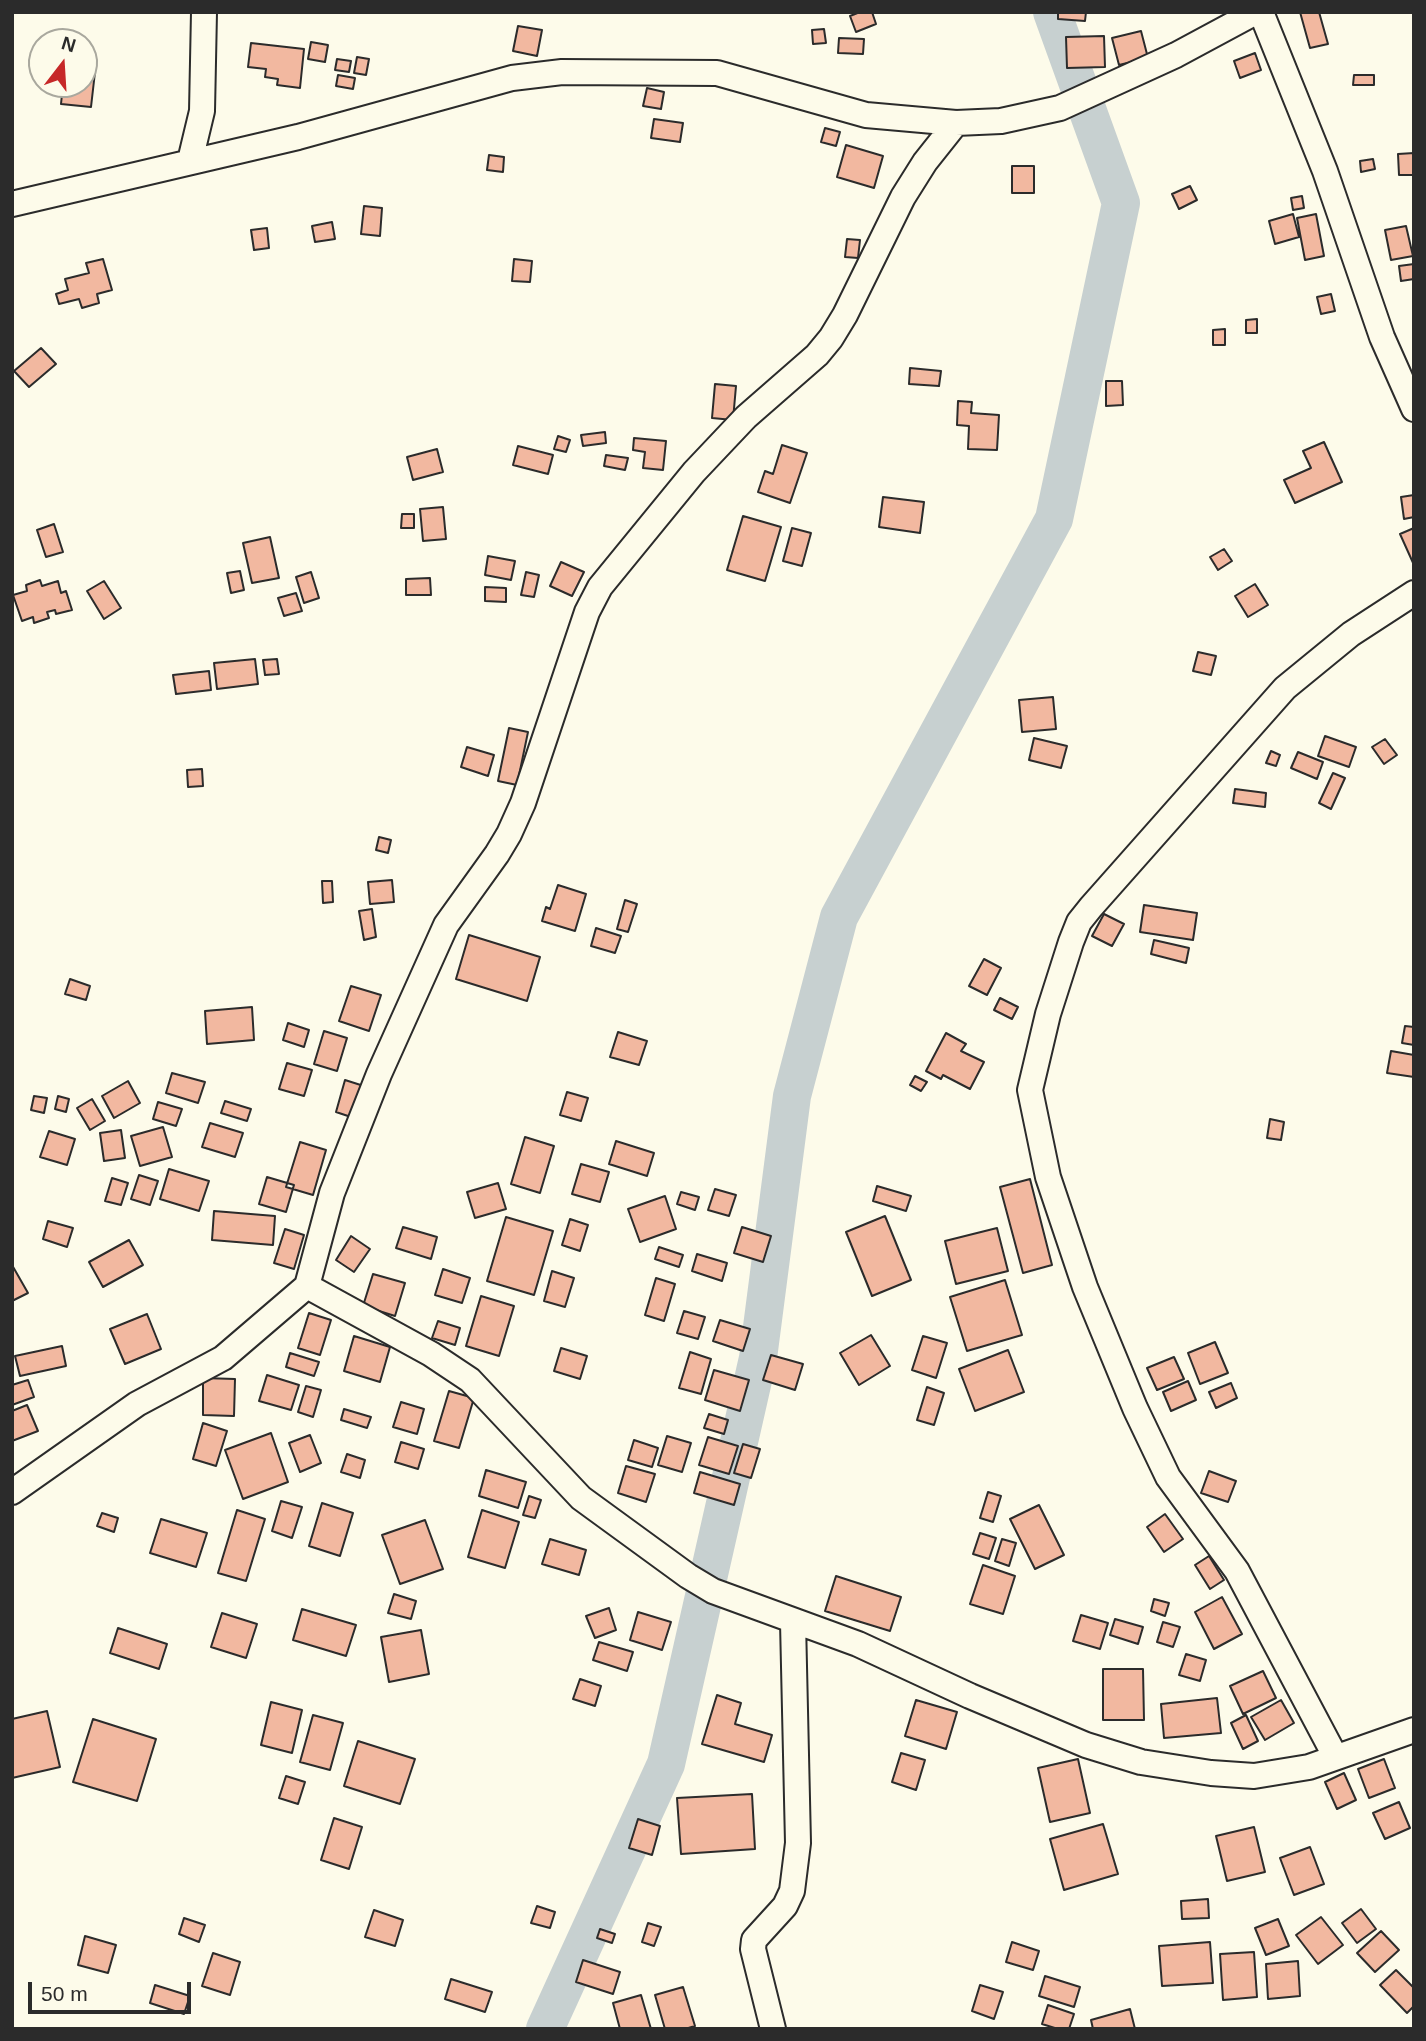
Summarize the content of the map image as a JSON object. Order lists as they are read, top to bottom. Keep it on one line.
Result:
{"scale_bar":"50 m","north":"top"}
